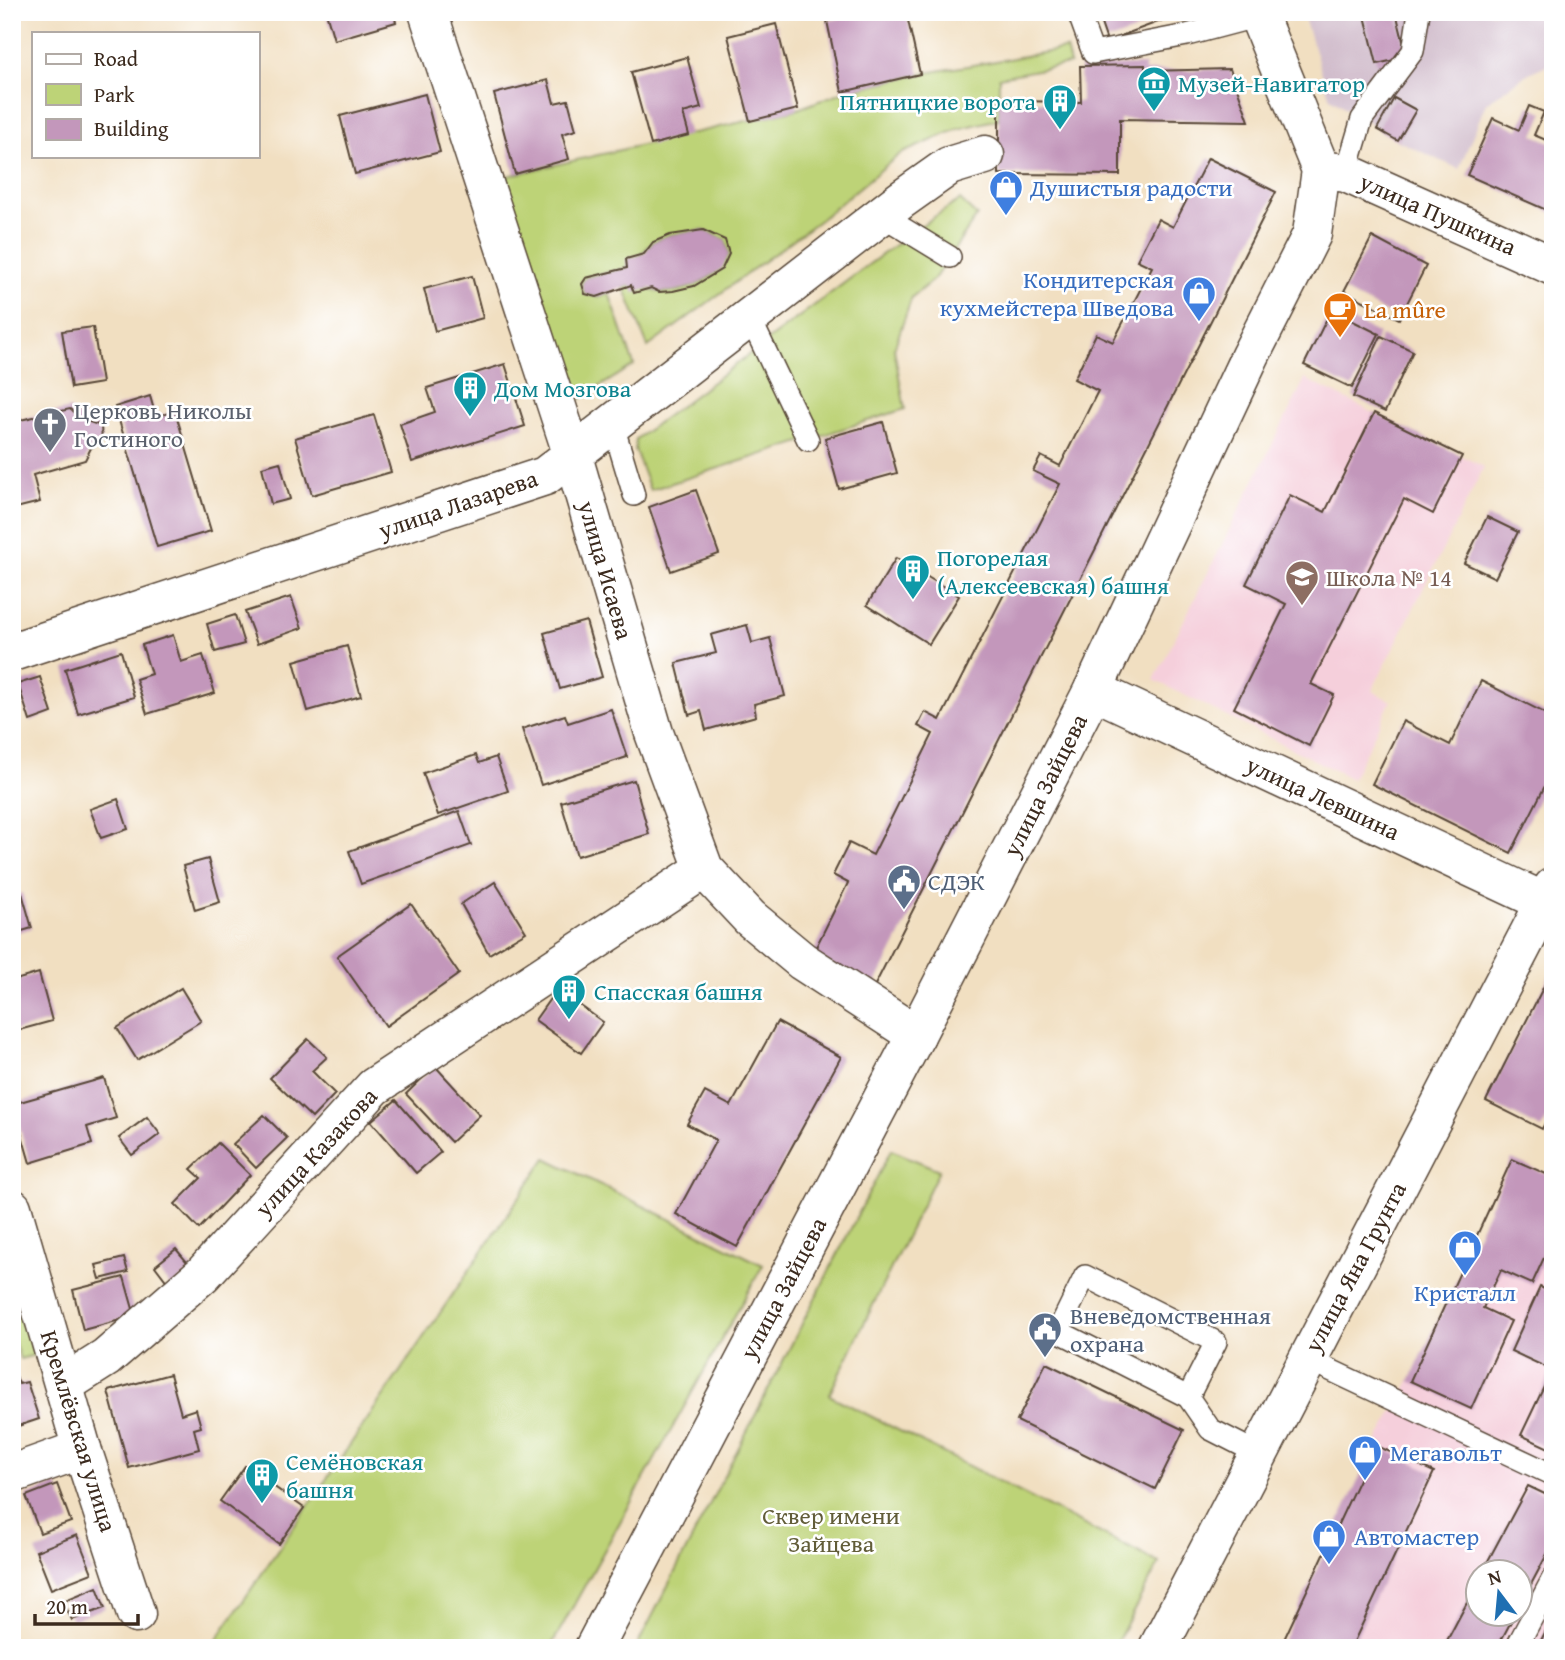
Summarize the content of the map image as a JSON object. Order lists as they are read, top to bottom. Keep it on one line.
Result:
{"streets":{"street":["улица Пушкина","улица Лазарева","улица Исаева","улица Зайцева","улица Левшина","улица Казакова","улица Яна Грунта","Кремлёвская улица"]},"crossings":[["улица Пушкина","улица Зайцева"],["улица Лазарева","улица Исаева"],["улица Исаева","улица Зайцева"],["улица Исаева","улица Казакова"],["улица Зайцева","улица Левшина"],["улица Левшина","улица Яна Грунта"],["улица Казакова","Кремлёвская улица"]],"parks":["Сквер имени Зайцева"],"places":{"museum":["Музей-Навигатор"],"building":["Пятницкие ворота","Дом Мозгова","Погорелая (Алексеевская) башня","Спасская башня","Семёновская башня"],"shop":["Душистыя радости","Кондитерская кухмейстера Шведова","Кристалл","Мегавольт","Автомастер"],"cafe":["La mûre"],"church":["Церковь Николы Гостиного"],"school or university":["Школа № 14"],"public building":["СДЭК","Вневедомственная охрана"]},"legend":["Road","Park","Building"],"scale_bar":"20 m","north":"top"}
